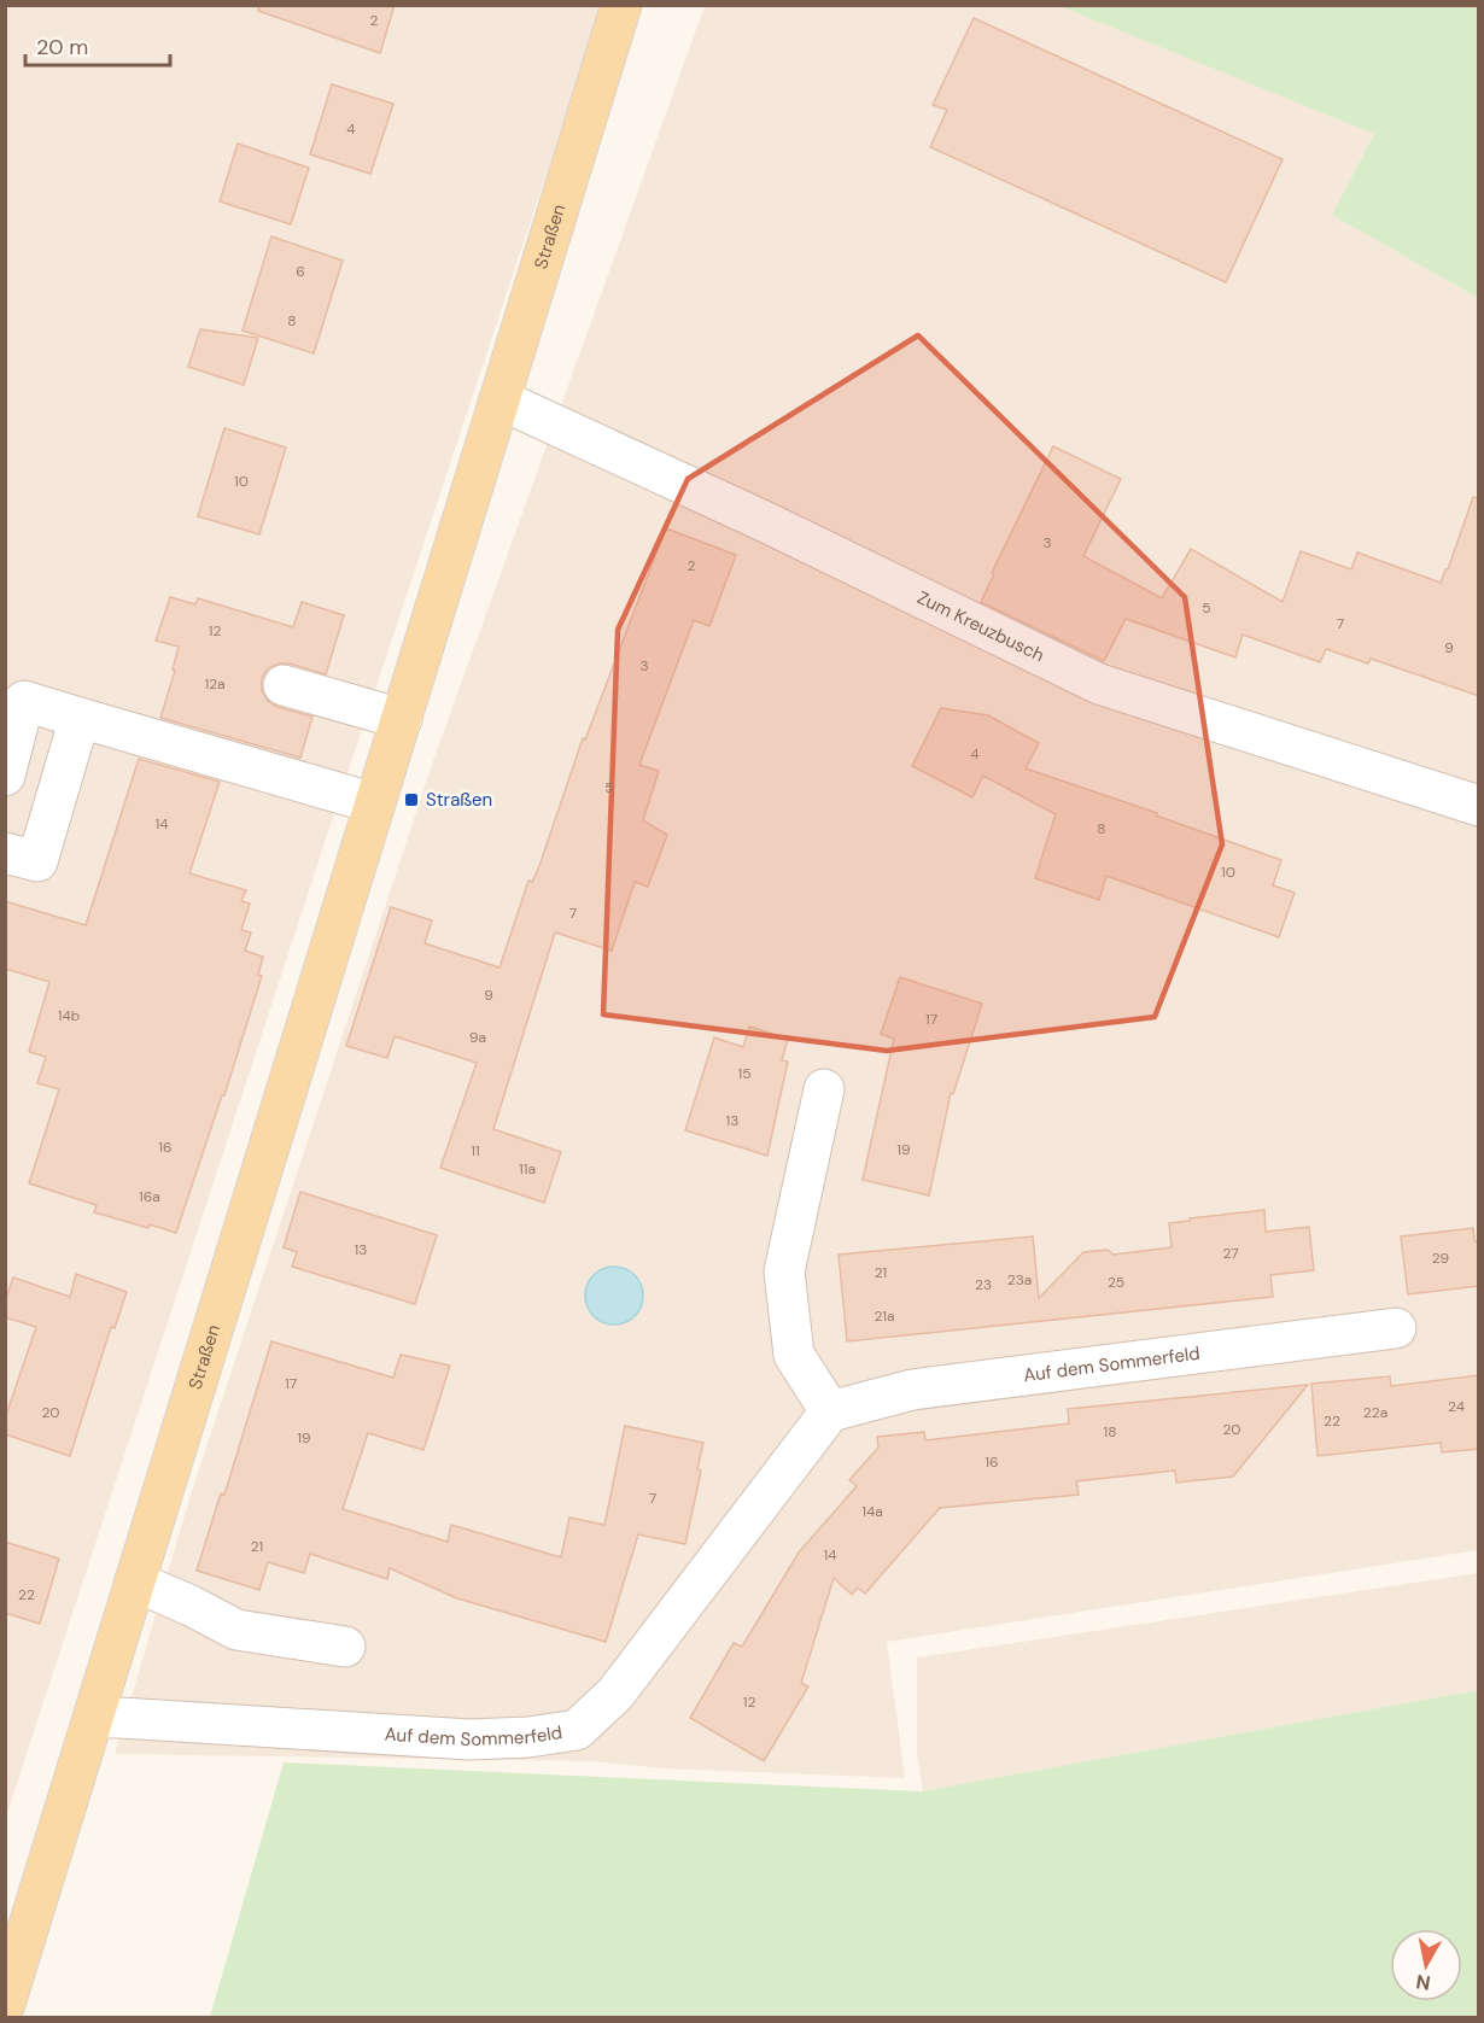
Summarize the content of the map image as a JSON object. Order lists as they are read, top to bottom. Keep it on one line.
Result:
{"streets":{"main road":["Straßen"],"street":["Zum Kreuzbusch","Auf dem Sommerfeld"]},"crossings":[["Straßen","Zum Kreuzbusch"],["Straßen","Auf dem Sommerfeld"]],"places":{"transit":["Straßen"]},"house_numbers":["2","4","6","8","10","3","2","5","7","12","9","3","12a","4","5","14","8","10","7","9","14b","17","9a","15","13","16","19","11","11a","16a","13","27","29","21","23a","25","23","21a","17","24","20","22a","22","20","18","19","16","7","14a","21","14","22","12"],"scale_bar":"20 m","north":"bottom"}
